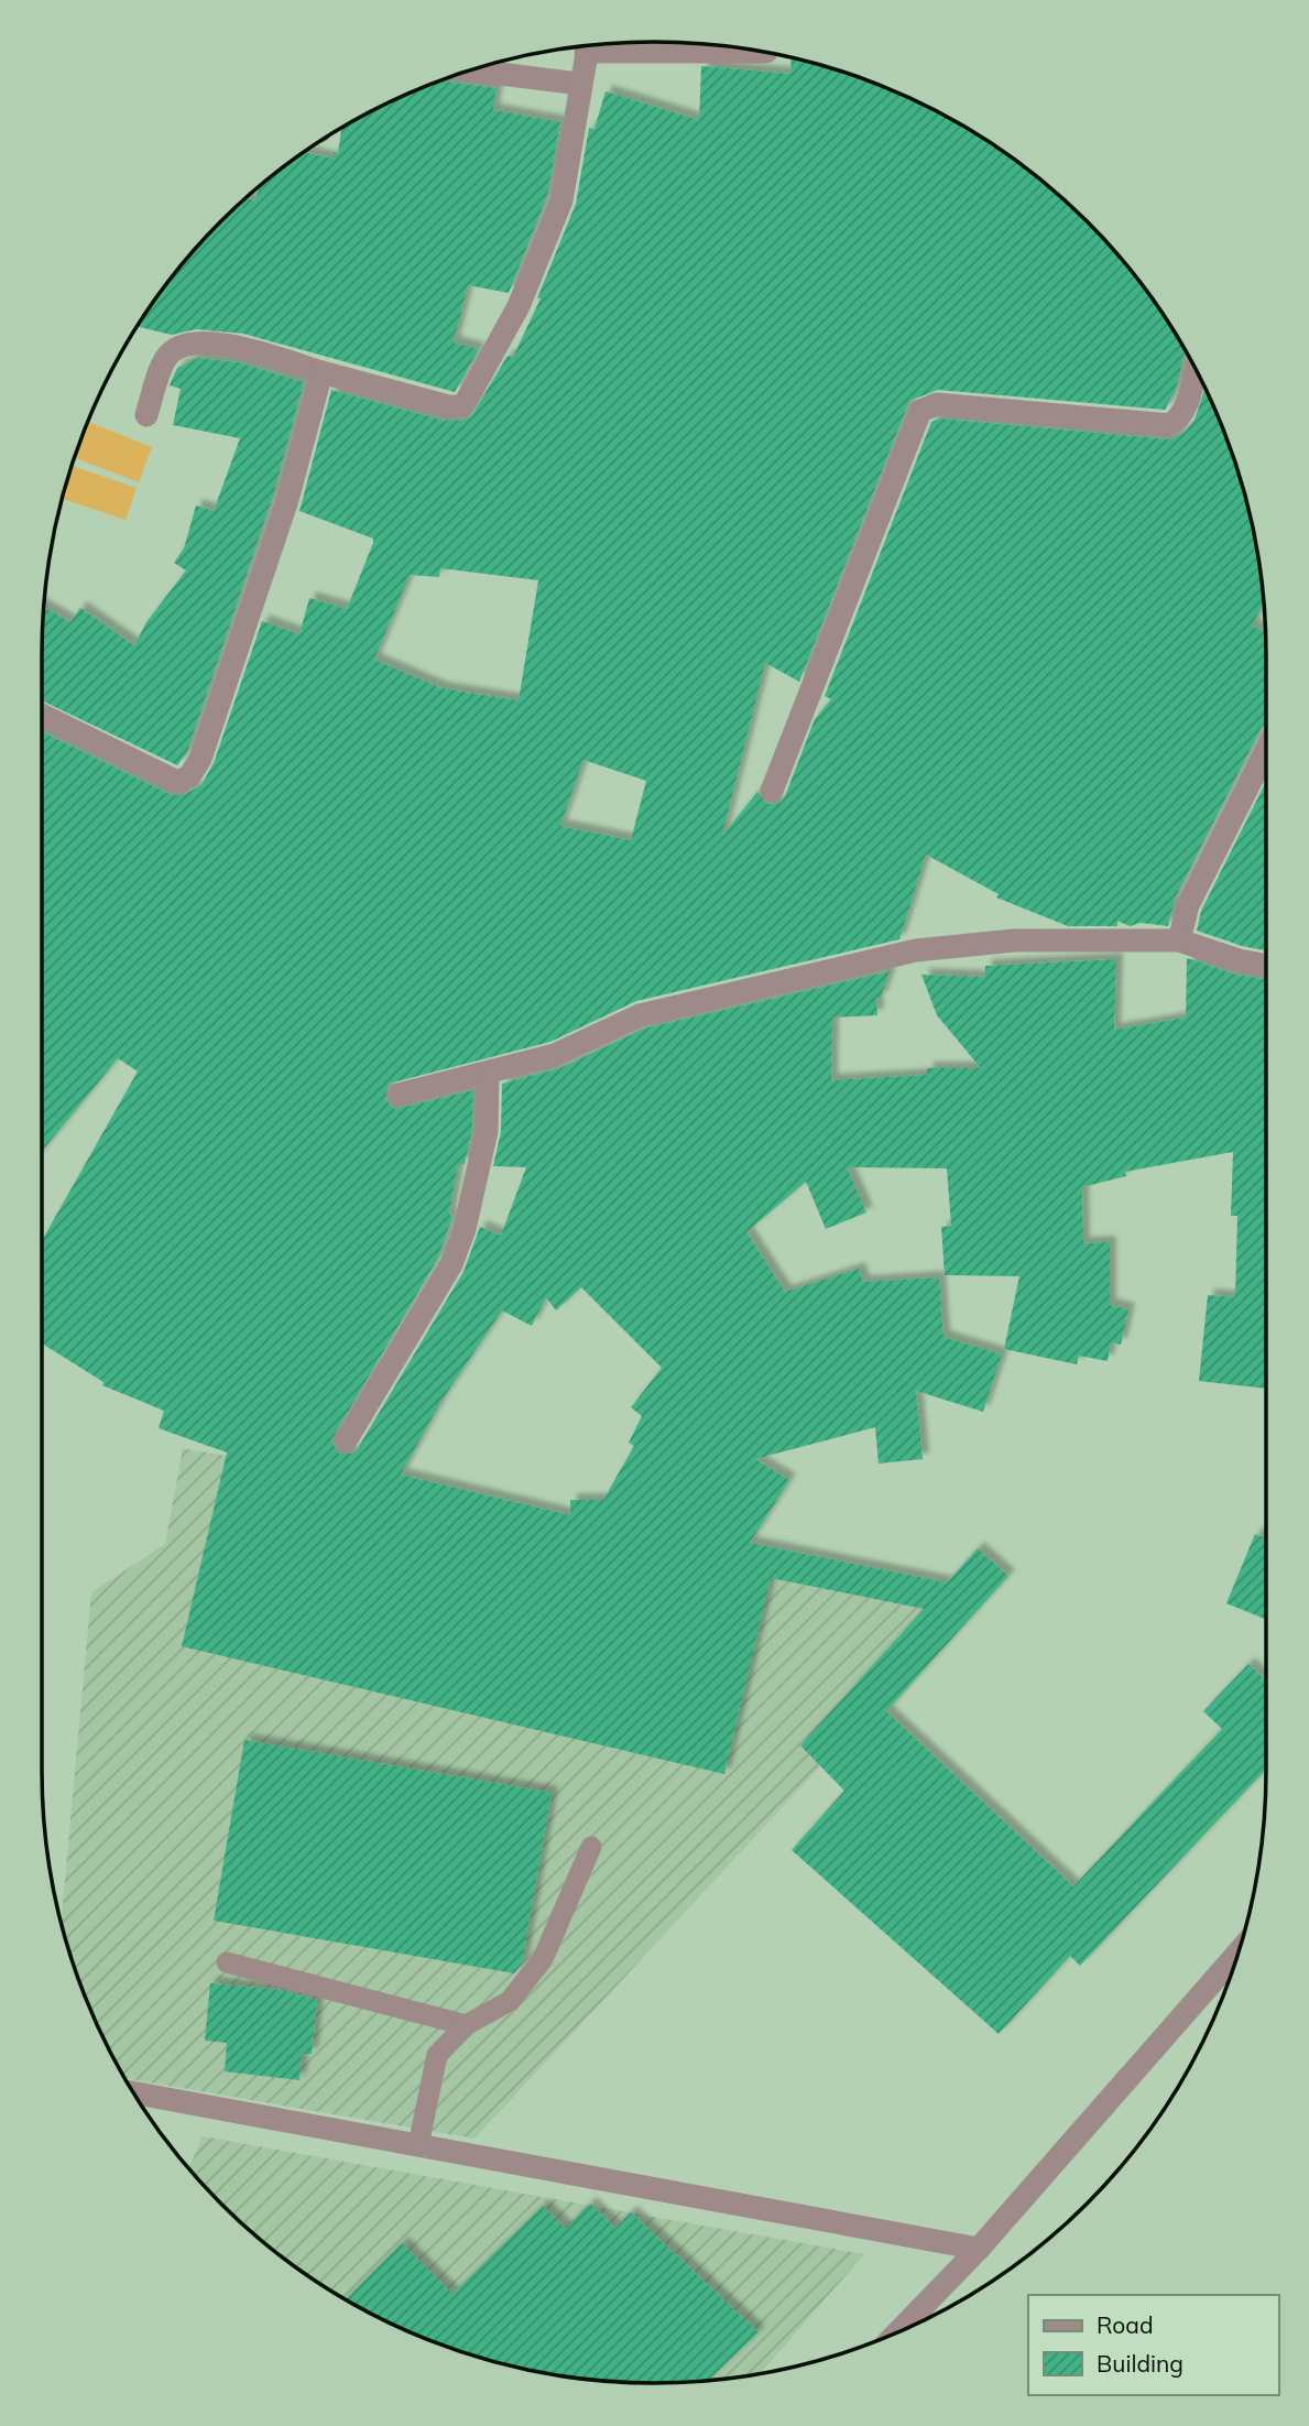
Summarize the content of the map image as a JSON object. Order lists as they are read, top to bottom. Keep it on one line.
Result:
{"legend":["Road","Building"]}
